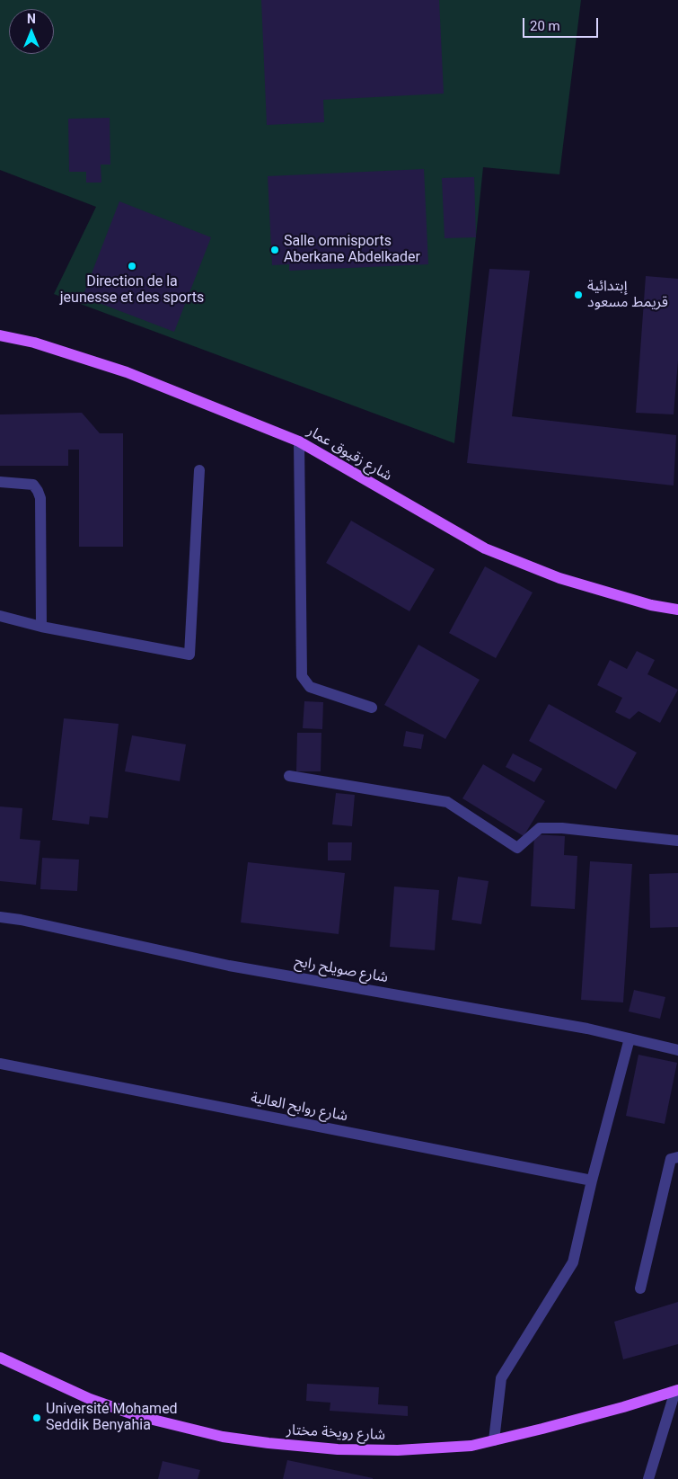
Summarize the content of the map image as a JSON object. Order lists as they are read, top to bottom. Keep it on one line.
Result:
{"streets":{"main road":["شارع زقيوق عمار","شارع رويخة مختار"],"street":["شارع صويلح رابح","شارع روابح العالية"]},"places":["Salle omnisports Aberkane Abdelkader","Direction de la jeunesse et des sports","إبتدائية قريمط مسعود","Université Mohamed Seddik Benyahia"],"scale_bar":"20 m","north":"top"}
